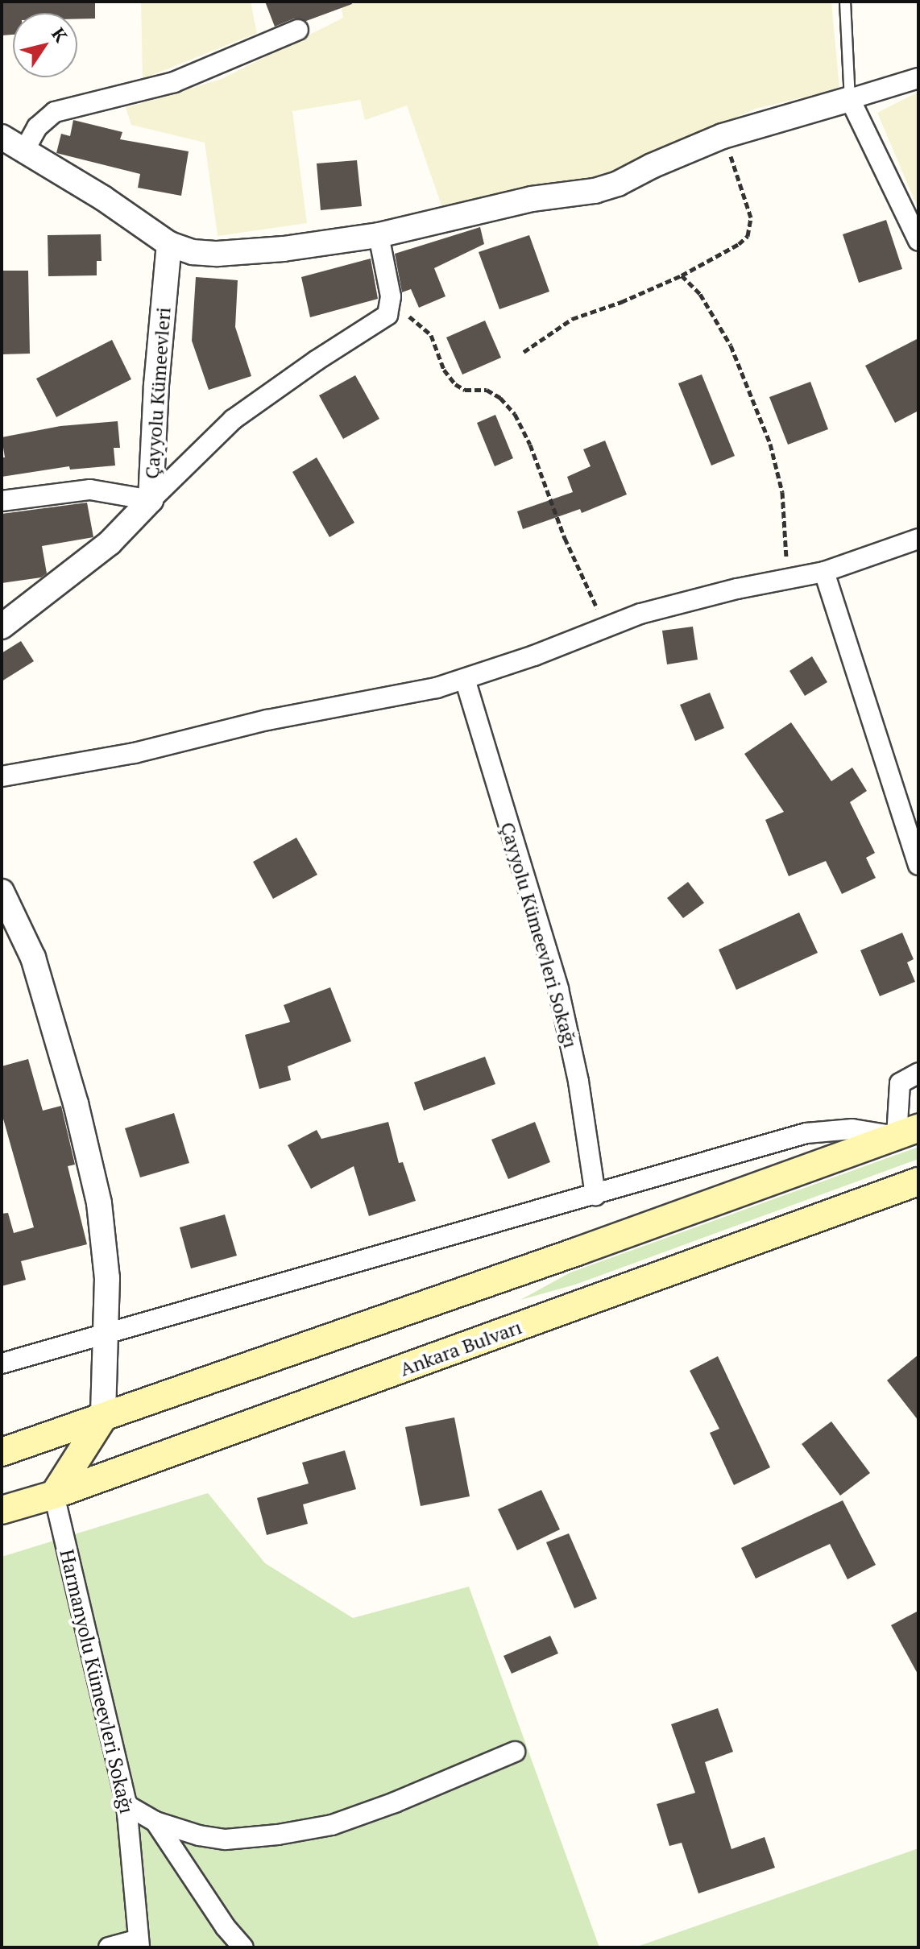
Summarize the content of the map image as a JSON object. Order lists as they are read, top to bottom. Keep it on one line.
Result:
{"streets":{"main road":["Ankara Bulvarı"],"street":["Çayyolu Kümeevleri","Çayyolu Kümeevleri Sokağı","Harmanyolu Kümeevleri Sokağı"]},"crossings":[["Ankara Bulvarı","Harmanyolu Kümeevleri Sokağı"]],"north":"top right"}
